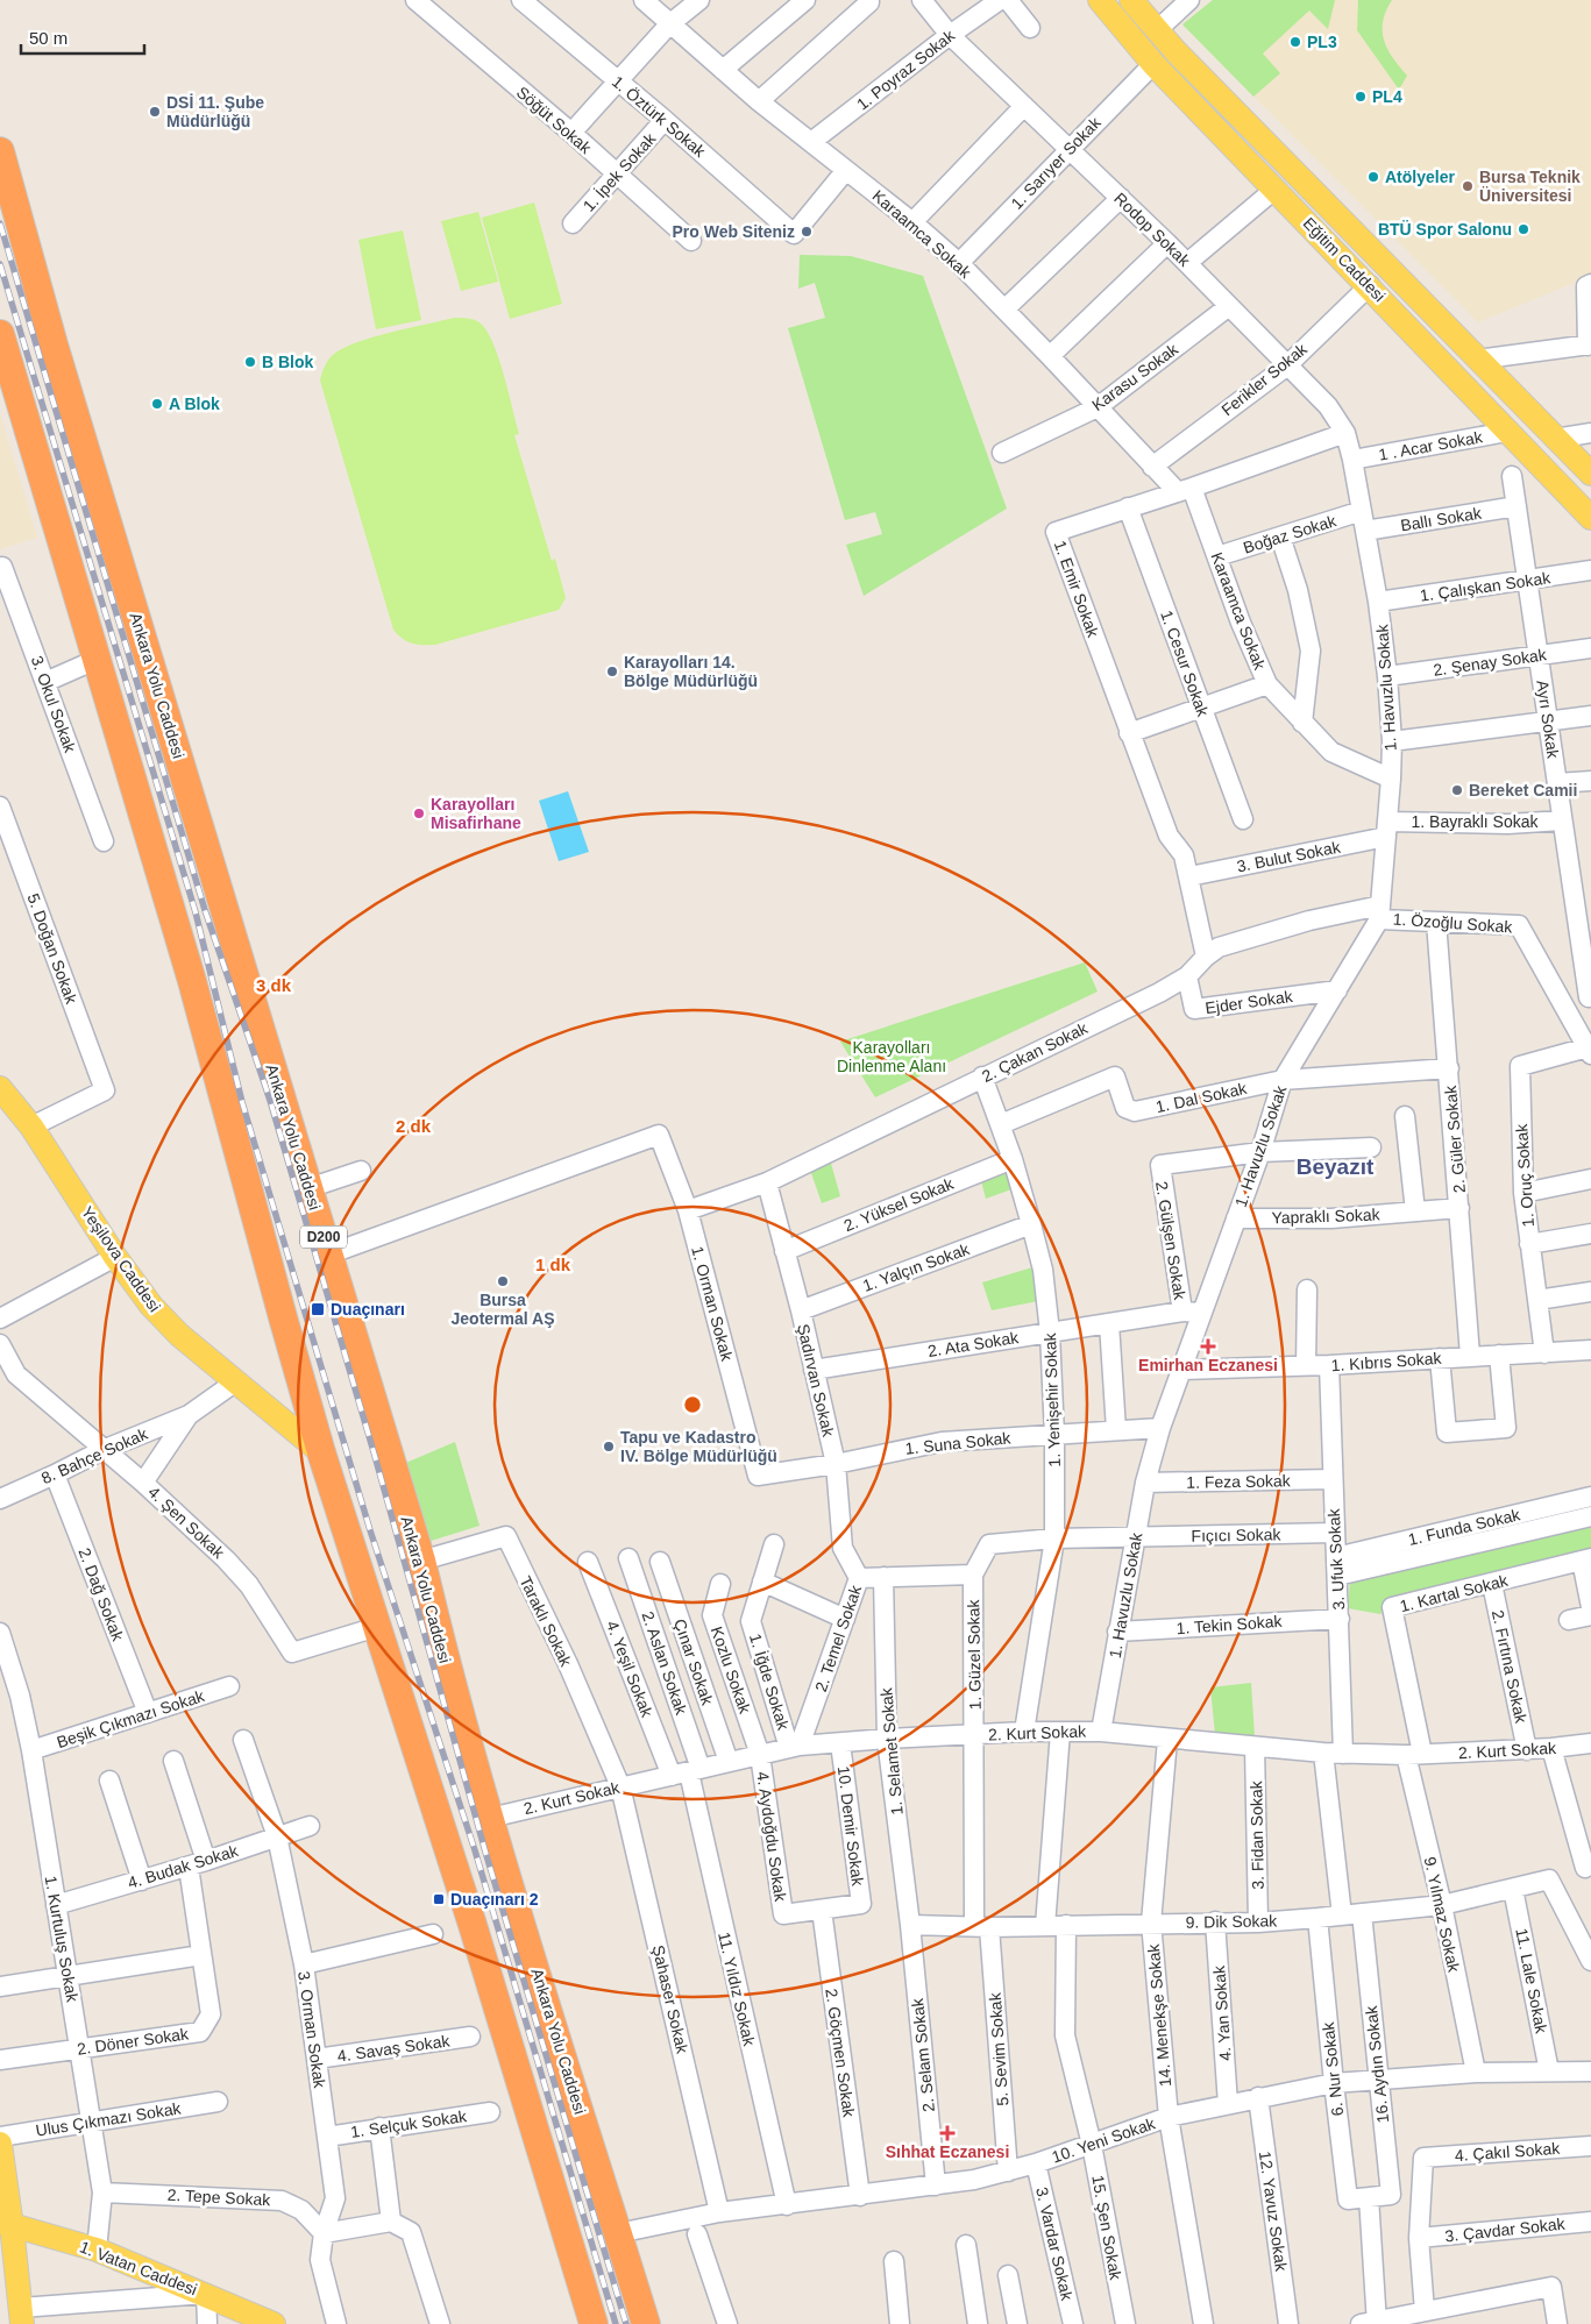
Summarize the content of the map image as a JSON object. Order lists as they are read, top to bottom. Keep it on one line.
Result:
{"streets":{"highway":["Ankara Yolu Caddesi","D200"],"main road":["Eğitim Caddesi","Yeşilova Caddesi","1. Vatan Caddesi"],"street":["1. Poyraz Sokak","1. Öztürk Sokak","Söğüt Sokak","1. Sarıyer Sokak","1. İpek Sokak","Rodop Sokak","Karaamca Sokak","Karasu Sokak","Ferikler Sokak","1 . Acar Sokak","Ballı Sokak","Boğaz Sokak","1. Çalışkan Sokak","1. Emir Sokak","2. Şenay Sokak","1. Cesur Sokak","1. Havuzlu Sokak","3. Okul Sokak","Ayrı Sokak","1. Bayraklı Sokak","3. Bulut Sokak","1. Özoğlu Sokak","5. Doğan Sokak","Ejder Sokak","2. Çakan Sokak","1. Dal Sokak","2. Güler Sokak","1. Oruç Sokak","2. Yüksel Sokak","Yapraklı Sokak","2. Gülşen Sokak","1. Yalçın Sokak","1. Orman Sokak","2. Ata Sokak","1. Kıbrıs Sokak","Şadırvan Sokak","1. Yenişehir Sokak","1. Suna Sokak","8. Bahçe Sokak","1. Feza Sokak","4. Şen Sokak","1. Funda Sokak","Fıçıcı Sokak","3. Ufuk Sokak","1. Kartal Sokak","2. Dağ Sokak","Taraklı Sokak","1. Tekin Sokak","2. Temel Sokak","1. Güzel Sokak","Çınar Sokak","2. Aslan Sokak","2. Fırtına Sokak","4. Yeşil Sokak","Kozlu Sokak","1. İğde Sokak","Beşik Çıkmazı Sokak","2. Kurt Sokak","1. Selamet Sokak","10. Demir Sokak","3. Fidan Sokak","4. Aydoğdu Sokak","4. Budak Sokak","9. Yılmaz Sokak","9. Dik Sokak","1. Kurtuluş Sokak","11. Lale Sokak","11. Yıldız Sokak","Şahaser Sokak","4. Yan Sokak","14. Menekşe Sokak","3. Orman Sokak","2. Döner Sokak","4. Savaş Sokak","5. Sevim Sokak","2. Göçmen Sokak","2. Selam Sokak","16. Aydın Sokak","6. Nur Sokak","Ulus Çıkmazı Sokak","1. Selçuk Sokak","10. Yeni Sokak","4. Çakıl Sokak","2. Tepe Sokak","12. Yavuz Sokak","15. Şen Sokak","3. Çavdar Sokak","3. Vardar Sokak"]},"crossings":[["1. Poyraz Sokak","Rodop Sokak"],["1. Poyraz Sokak","Karaamca Sokak"],["1. Öztürk Sokak","1. İpek Sokak"],["1. Öztürk Sokak","Karaamca Sokak"],["Söğüt Sokak","1. İpek Sokak"],["1. Sarıyer Sokak","Rodop Sokak"],["1. Sarıyer Sokak","Karaamca Sokak"],["1. Sarıyer Sokak","Eğitim Caddesi"],["Rodop Sokak","Karasu Sokak"],["Rodop Sokak","Ferikler Sokak"],["Rodop Sokak","1. Emir Sokak"],["Rodop Sokak","1. Havuzlu Sokak"],["Karaamca Sokak","Karasu Sokak"],["Karaamca Sokak","Ferikler Sokak"],["Karaamca Sokak","Boğaz Sokak"],["Karaamca Sokak","1. Emir Sokak"],["Karaamca Sokak","1. Havuzlu Sokak"],["Eğitim Caddesi","Ferikler Sokak"],["Eğitim Caddesi","1 . Acar Sokak"],["1 . Acar Sokak","1. Havuzlu Sokak"],["Ballı Sokak","1. Havuzlu Sokak"],["Ballı Sokak","Ayrı Sokak"],["Boğaz Sokak","1. Havuzlu Sokak"],["1. Çalışkan Sokak","1. Havuzlu Sokak"],["1. Çalışkan Sokak","Ayrı Sokak"],["1. Emir Sokak","1. Cesur Sokak"],["1. Emir Sokak","1. Havuzlu Sokak"],["1. Emir Sokak","3. Bulut Sokak"],["2. Şenay Sokak","1. Havuzlu Sokak"],["2. Şenay Sokak","Ayrı Sokak"],["Ankara Yolu Caddesi","1. Orman Sokak"],["Ankara Yolu Caddesi","Taraklı Sokak"],["Ankara Yolu Caddesi","2. Kurt Sokak"],["Ankara Yolu Caddesi","10. Yeni Sokak"],["1. Havuzlu Sokak","1. Bayraklı Sokak"],["1. Havuzlu Sokak","3. Bulut Sokak"],["1. Havuzlu Sokak","1. Özoğlu Sokak"],["1. Havuzlu Sokak","Ejder Sokak"],["1. Havuzlu Sokak","2. Çakan Sokak"],["1. Havuzlu Sokak","1. Dal Sokak"],["1. Havuzlu Sokak","Yapraklı Sokak"],["1. Havuzlu Sokak","2. Gülşen Sokak"],["1. Havuzlu Sokak","2. Ata Sokak"],["1. Havuzlu Sokak","1. Kıbrıs Sokak"],["1. Havuzlu Sokak","1. Suna Sokak"],["1. Havuzlu Sokak","1. Feza Sokak"],["1. Havuzlu Sokak","Fıçıcı Sokak"],["1. Havuzlu Sokak","1. Tekin Sokak"],["1. Havuzlu Sokak","2. Kurt Sokak"],["Ayrı Sokak","1. Bayraklı Sokak"],["1. Bayraklı Sokak","3. Bulut Sokak"],["1. Özoğlu Sokak","2. Çakan Sokak"],["1. Özoğlu Sokak","2. Güler Sokak"],["1. Özoğlu Sokak","1. Oruç Sokak"],["5. Doğan Sokak","Yeşilova Caddesi"],["Ejder Sokak","2. Çakan Sokak"],["2. Çakan Sokak","1. Orman Sokak"],["2. Çakan Sokak","Şadırvan Sokak"],["2. Çakan Sokak","1. Yenişehir Sokak"],["1. Dal Sokak","2. Güler Sokak"],["1. Dal Sokak","1. Yenişehir Sokak"],["2. Güler Sokak","Yapraklı Sokak"],["2. Güler Sokak","1. Kıbrıs Sokak"],["1. Oruç Sokak","1. Kıbrıs Sokak"],["2. Yüksel Sokak","Şadırvan Sokak"],["2. Yüksel Sokak","1. Yenişehir Sokak"],["2. Gülşen Sokak","2. Ata Sokak"],["Yeşilova Caddesi","8. Bahçe Sokak"],["1. Yalçın Sokak","Şadırvan Sokak"],["1. Yalçın Sokak","1. Yenişehir Sokak"],["1. Orman Sokak","1. Suna Sokak"],["2. Ata Sokak","Şadırvan Sokak"],["2. Ata Sokak","1. Yenişehir Sokak"],["1. Kıbrıs Sokak","3. Ufuk Sokak"],["Şadırvan Sokak","1. Suna Sokak"],["Şadırvan Sokak","2. Temel Sokak"],["1. Yenişehir Sokak","1. Suna Sokak"],["1. Yenişehir Sokak","2. Kurt Sokak"],["8. Bahçe Sokak","4. Şen Sokak"],["8. Bahçe Sokak","2. Dağ Sokak"],["1. Feza Sokak","3. Ufuk Sokak"],["1. Funda Sokak","3. Ufuk Sokak"],["Fıçıcı Sokak","3. Ufuk Sokak"],["3. Ufuk Sokak","1. Tekin Sokak"],["3. Ufuk Sokak","2. Kurt Sokak"],["3. Ufuk Sokak","9. Dik Sokak"],["1. Kartal Sokak","2. Fırtına Sokak"],["1. Kartal Sokak","2. Kurt Sokak"],["1. Kartal Sokak","9. Yılmaz Sokak"],["2. Dağ Sokak","Beşik Çıkmazı Sokak"],["Taraklı Sokak","2. Kurt Sokak"],["Taraklı Sokak","Şahaser Sokak"],["2. Temel Sokak","1. Güzel Sokak"],["2. Temel Sokak","1. İğde Sokak"],["2. Temel Sokak","2. Kurt Sokak"],["2. Temel Sokak","1. Selamet Sokak"],["1. Güzel Sokak","2. Kurt Sokak"],["1. Güzel Sokak","9. Dik Sokak"],["1. Güzel Sokak","5. Sevim Sokak"],["Çınar Sokak","2. Kurt Sokak"],["2. Aslan Sokak","4. Yeşil Sokak"],["2. Aslan Sokak","2. Kurt Sokak"],["2. Aslan Sokak","11. Yıldız Sokak"],["2. Fırtına Sokak","2. Kurt Sokak"],["4. Yeşil Sokak","2. Kurt Sokak"],["4. Yeşil Sokak","11. Yıldız Sokak"],["Kozlu Sokak","2. Kurt Sokak"],["Kozlu Sokak","4. Aydoğdu Sokak"],["1. İğde Sokak","2. Kurt Sokak"],["Beşik Çıkmazı Sokak","1. Kurtuluş Sokak"],["2. Kurt Sokak","1. Selamet Sokak"],["2. Kurt Sokak","10. Demir Sokak"],["2. Kurt Sokak","3. Fidan Sokak"],["2. Kurt Sokak","4. Aydoğdu Sokak"],["2. Kurt Sokak","9. Yılmaz Sokak"],["2. Kurt Sokak","11. Yıldız Sokak"],["2. Kurt Sokak","Şahaser Sokak"],["2. Kurt Sokak","14. Menekşe Sokak"],["1. Selamet Sokak","9. Dik Sokak"],["1. Selamet Sokak","2. Selam Sokak"],["10. Demir Sokak","4. Aydoğdu Sokak"],["10. Demir Sokak","2. Göçmen Sokak"],["3. Fidan Sokak","9. Dik Sokak"],["4. Aydoğdu Sokak","2. Göçmen Sokak"],["4. Budak Sokak","1. Kurtuluş Sokak"],["4. Budak Sokak","3. Orman Sokak"],["4. Budak Sokak","2. Döner Sokak"],["9. Yılmaz Sokak","9. Dik Sokak"],["9. Yılmaz Sokak","10. Yeni Sokak"],["9. Dik Sokak","11. Lale Sokak"],["9. Dik Sokak","4. Yan Sokak"],["9. Dik Sokak","14. Menekşe Sokak"],["9. Dik Sokak","5. Sevim Sokak"],["9. Dik Sokak","2. Selam Sokak"],["9. Dik Sokak","16. Aydın Sokak"],["9. Dik Sokak","6. Nur Sokak"],["9. Dik Sokak","15. Şen Sokak"],["1. Kurtuluş Sokak","2. Döner Sokak"],["1. Kurtuluş Sokak","Ulus Çıkmazı Sokak"],["1. Kurtuluş Sokak","2. Tepe Sokak"],["1. Kurtuluş Sokak","1. Vatan Caddesi"],["11. Lale Sokak","10. Yeni Sokak"],["11. Yıldız Sokak","10. Yeni Sokak"],["Şahaser Sokak","10. Yeni Sokak"],["4. Yan Sokak","10. Yeni Sokak"],["14. Menekşe Sokak","10. Yeni Sokak"],["3. Orman Sokak","4. Savaş Sokak"],["3. Orman Sokak","1. Selçuk Sokak"],["3. Orman Sokak","2. Tepe Sokak"],["5. Sevim Sokak","10. Yeni Sokak"],["2. Göçmen Sokak","10. Yeni Sokak"],["2. Selam Sokak","10. Yeni Sokak"],["16. Aydın Sokak","6. Nur Sokak"],["16. Aydın Sokak","10. Yeni Sokak"],["6. Nur Sokak","10. Yeni Sokak"],["10. Yeni Sokak","12. Yavuz Sokak"],["10. Yeni Sokak","15. Şen Sokak"],["10. Yeni Sokak","3. Vardar Sokak"],["4. Çakıl Sokak","3. Çavdar Sokak"]],"districts":["Beyazıt"],"parks":["Karayolları Dinlenme Alanı"],"places":{"other":["PL3","PL4","DSİ 11. Şube Müdürlüğü","Atölyeler","Bursa Teknik Üniversitesi","BTÜ Spor Salonu","Pro Web Siteniz","B Blok","A Blok","Karayolları 14. Bölge Müdürlüğü","Bereket Camii","Karayolları Misafirhane","Bursa Jeotermal AŞ","Tapu ve Kadastro IV. Bölge Müdürlüğü"],"transit":["Duaçınarı","Duaçınarı 2"],"health":["Emirhan Eczanesi","Sıhhat Eczanesi"]},"scale_bar":"50 m","rings":["3 dk","2 dk","1 dk"]}
